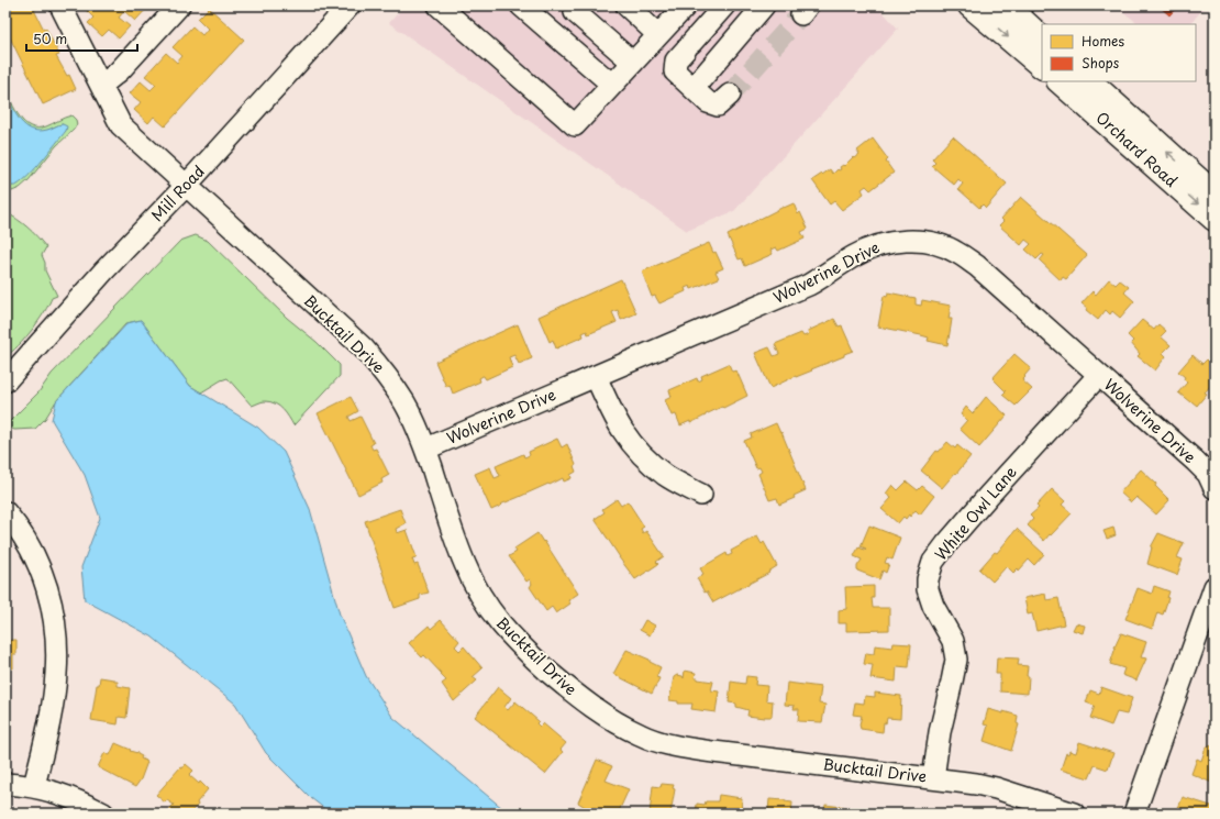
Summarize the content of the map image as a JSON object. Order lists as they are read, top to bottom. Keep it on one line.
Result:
{"streets":{"main road":["Orchard Road"],"street":["Mill Road","Wolverine Drive","Bucktail Drive","White Owl Lane"]},"crossings":[["Mill Road","Bucktail Drive"],["Wolverine Drive","Bucktail Drive"],["Wolverine Drive","White Owl Lane"],["Bucktail Drive","White Owl Lane"]],"legend":["Homes","Shops"],"scale_bar":"50 m"}
